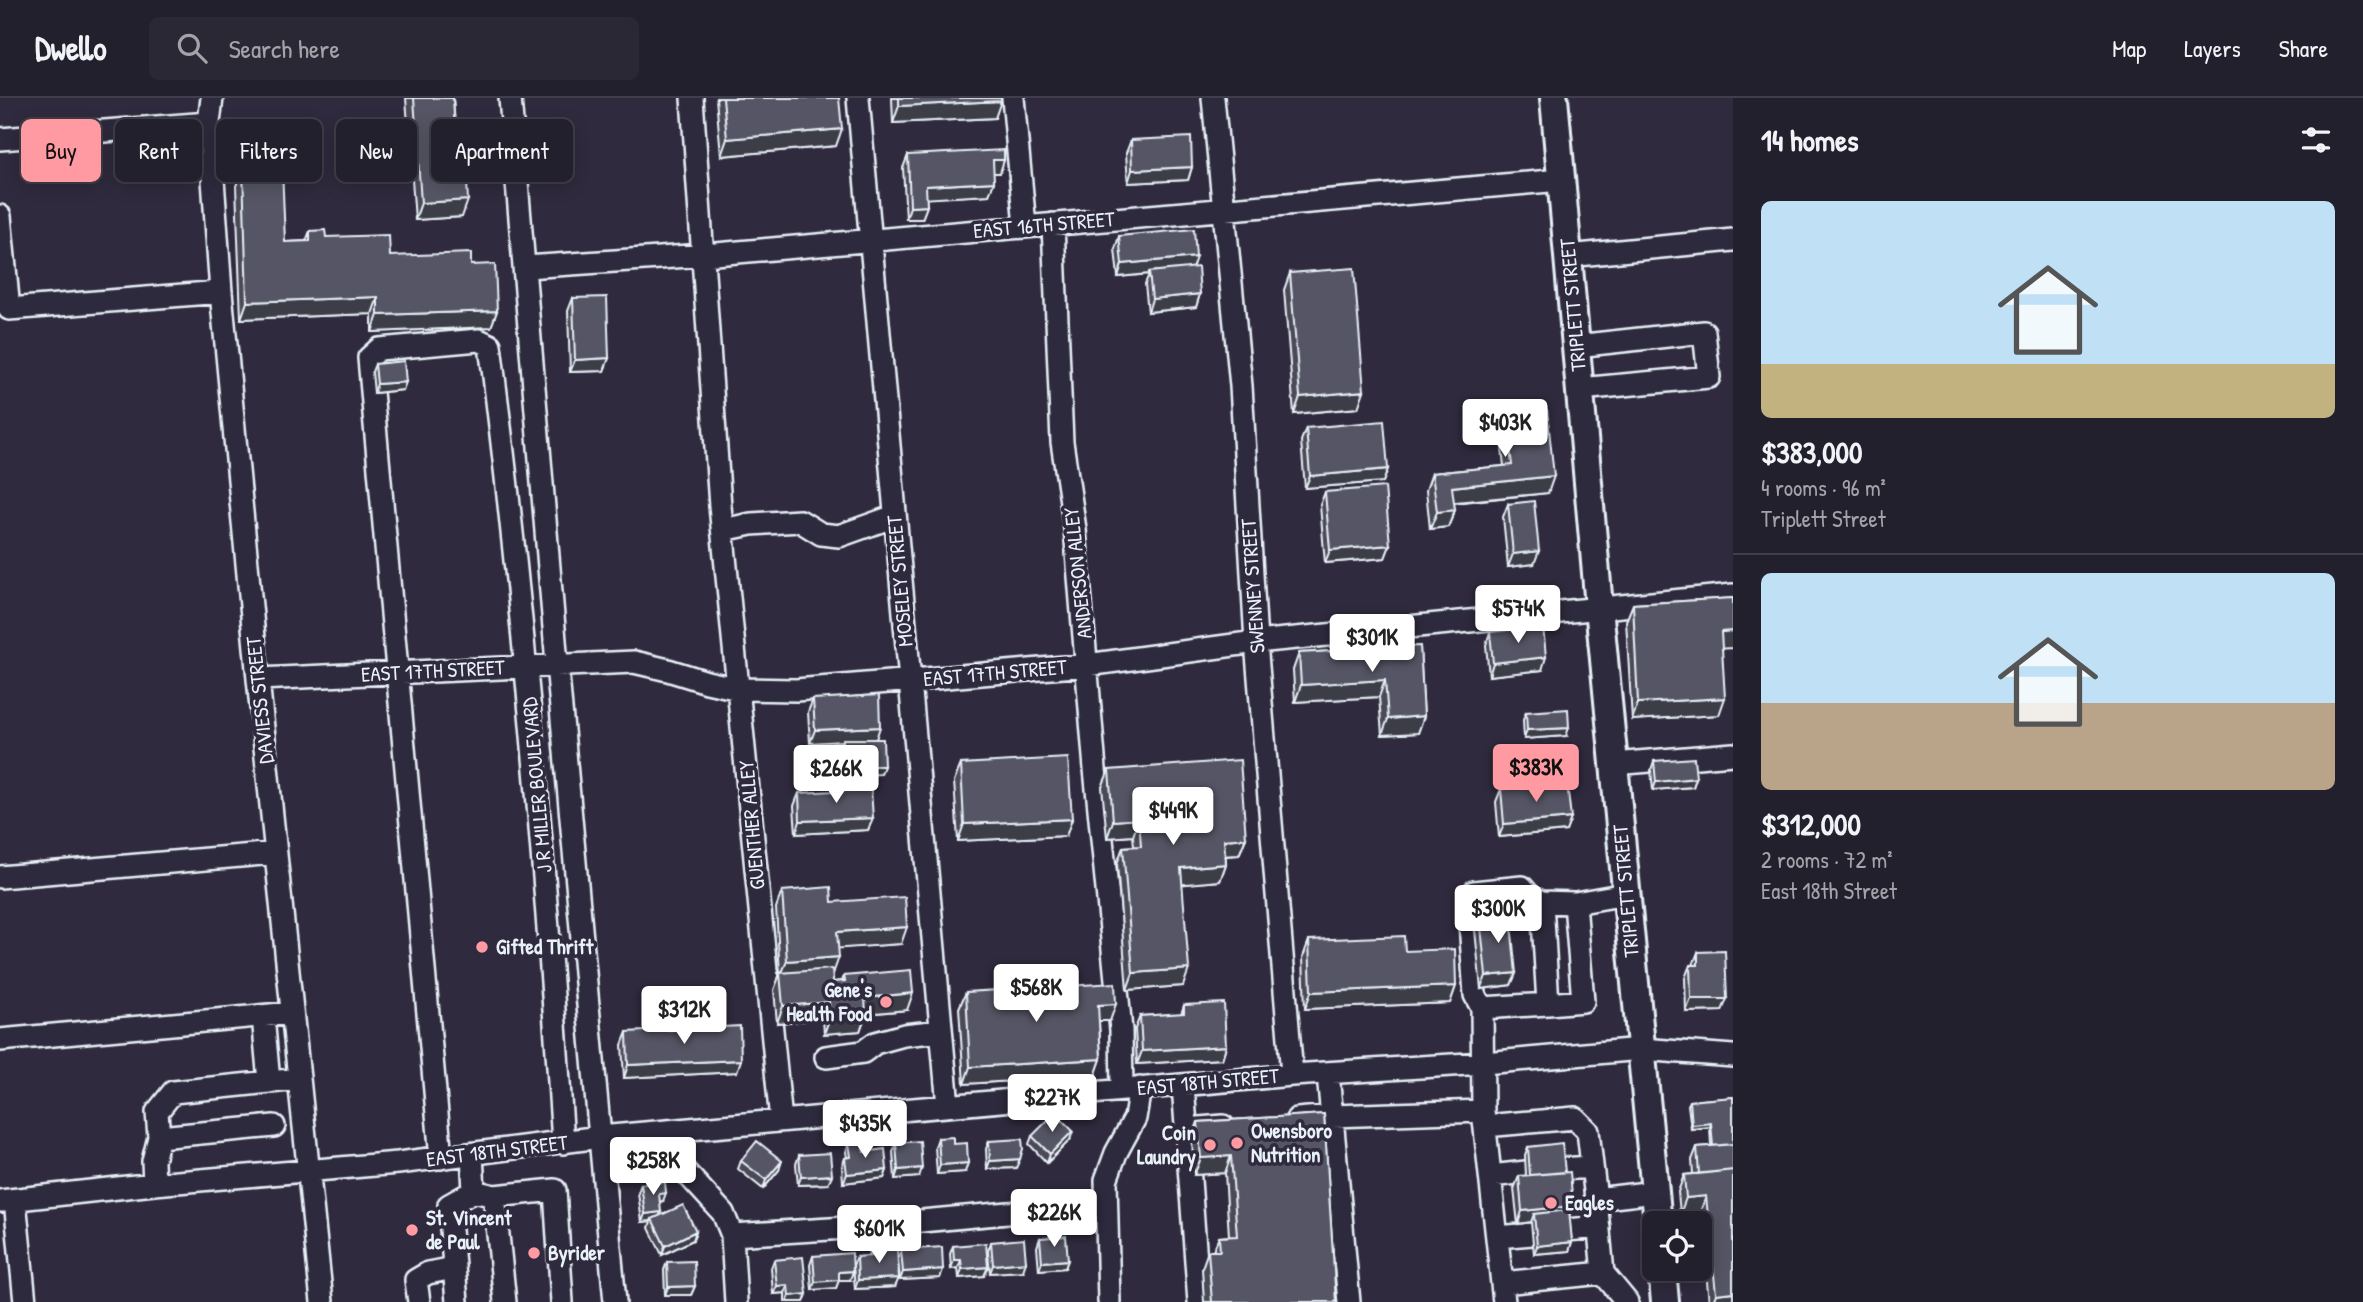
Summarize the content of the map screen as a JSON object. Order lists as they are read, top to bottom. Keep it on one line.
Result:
{"streets":{"main road":["TRIPLETT STREET"],"street":["EAST 16TH STREET","ANDERSON ALLEY","MOSELEY STREET","SWENNEY STREET","EAST 17TH STREET","DAVIESS STREET","J R MILLER BOULEVARD","GUENTHER ALLEY","EAST 18TH STREET"]},"crossings":[["EAST 16TH STREET","TRIPLETT STREET"],["EAST 16TH STREET","ANDERSON ALLEY"],["EAST 16TH STREET","MOSELEY STREET"],["EAST 16TH STREET","SWENNEY STREET"],["EAST 16TH STREET","GUENTHER ALLEY"],["TRIPLETT STREET","EAST 17TH STREET"],["TRIPLETT STREET","EAST 18TH STREET"],["ANDERSON ALLEY","EAST 17TH STREET"],["ANDERSON ALLEY","EAST 18TH STREET"],["MOSELEY STREET","EAST 17TH STREET"],["MOSELEY STREET","EAST 18TH STREET"],["SWENNEY STREET","EAST 17TH STREET"],["SWENNEY STREET","EAST 18TH STREET"],["EAST 17TH STREET","DAVIESS STREET"],["EAST 17TH STREET","J R MILLER BOULEVARD"],["EAST 17TH STREET","GUENTHER ALLEY"],["DAVIESS STREET","EAST 18TH STREET"],["J R MILLER BOULEVARD","EAST 18TH STREET"],["GUENTHER ALLEY","EAST 18TH STREET"]],"places":["Gifted Thrift","Gene's Health Food","Owensboro Nutrition","Coin Laundry","Eagles","St. Vincent de Paul","Byrider"],"page":{"header":"Dwello","search":"Search here","nav":["Map","Layers","Share"],"heading":"14 homes","chip":["Buy","Rent","Filters","New","Apartment"],"list":[{"name":"$383,000","note":"4 rooms · 96 m² · Triplett Street"},{"name":"$312,000","note":"2 rooms · 72 m² · East 18th Street"}],"price":["$403K","$574K","$301K","$383K","$266K","$449K","$300K","$568K","$312K","$227K","$435K","$258K","$226K","$601K"]}}
